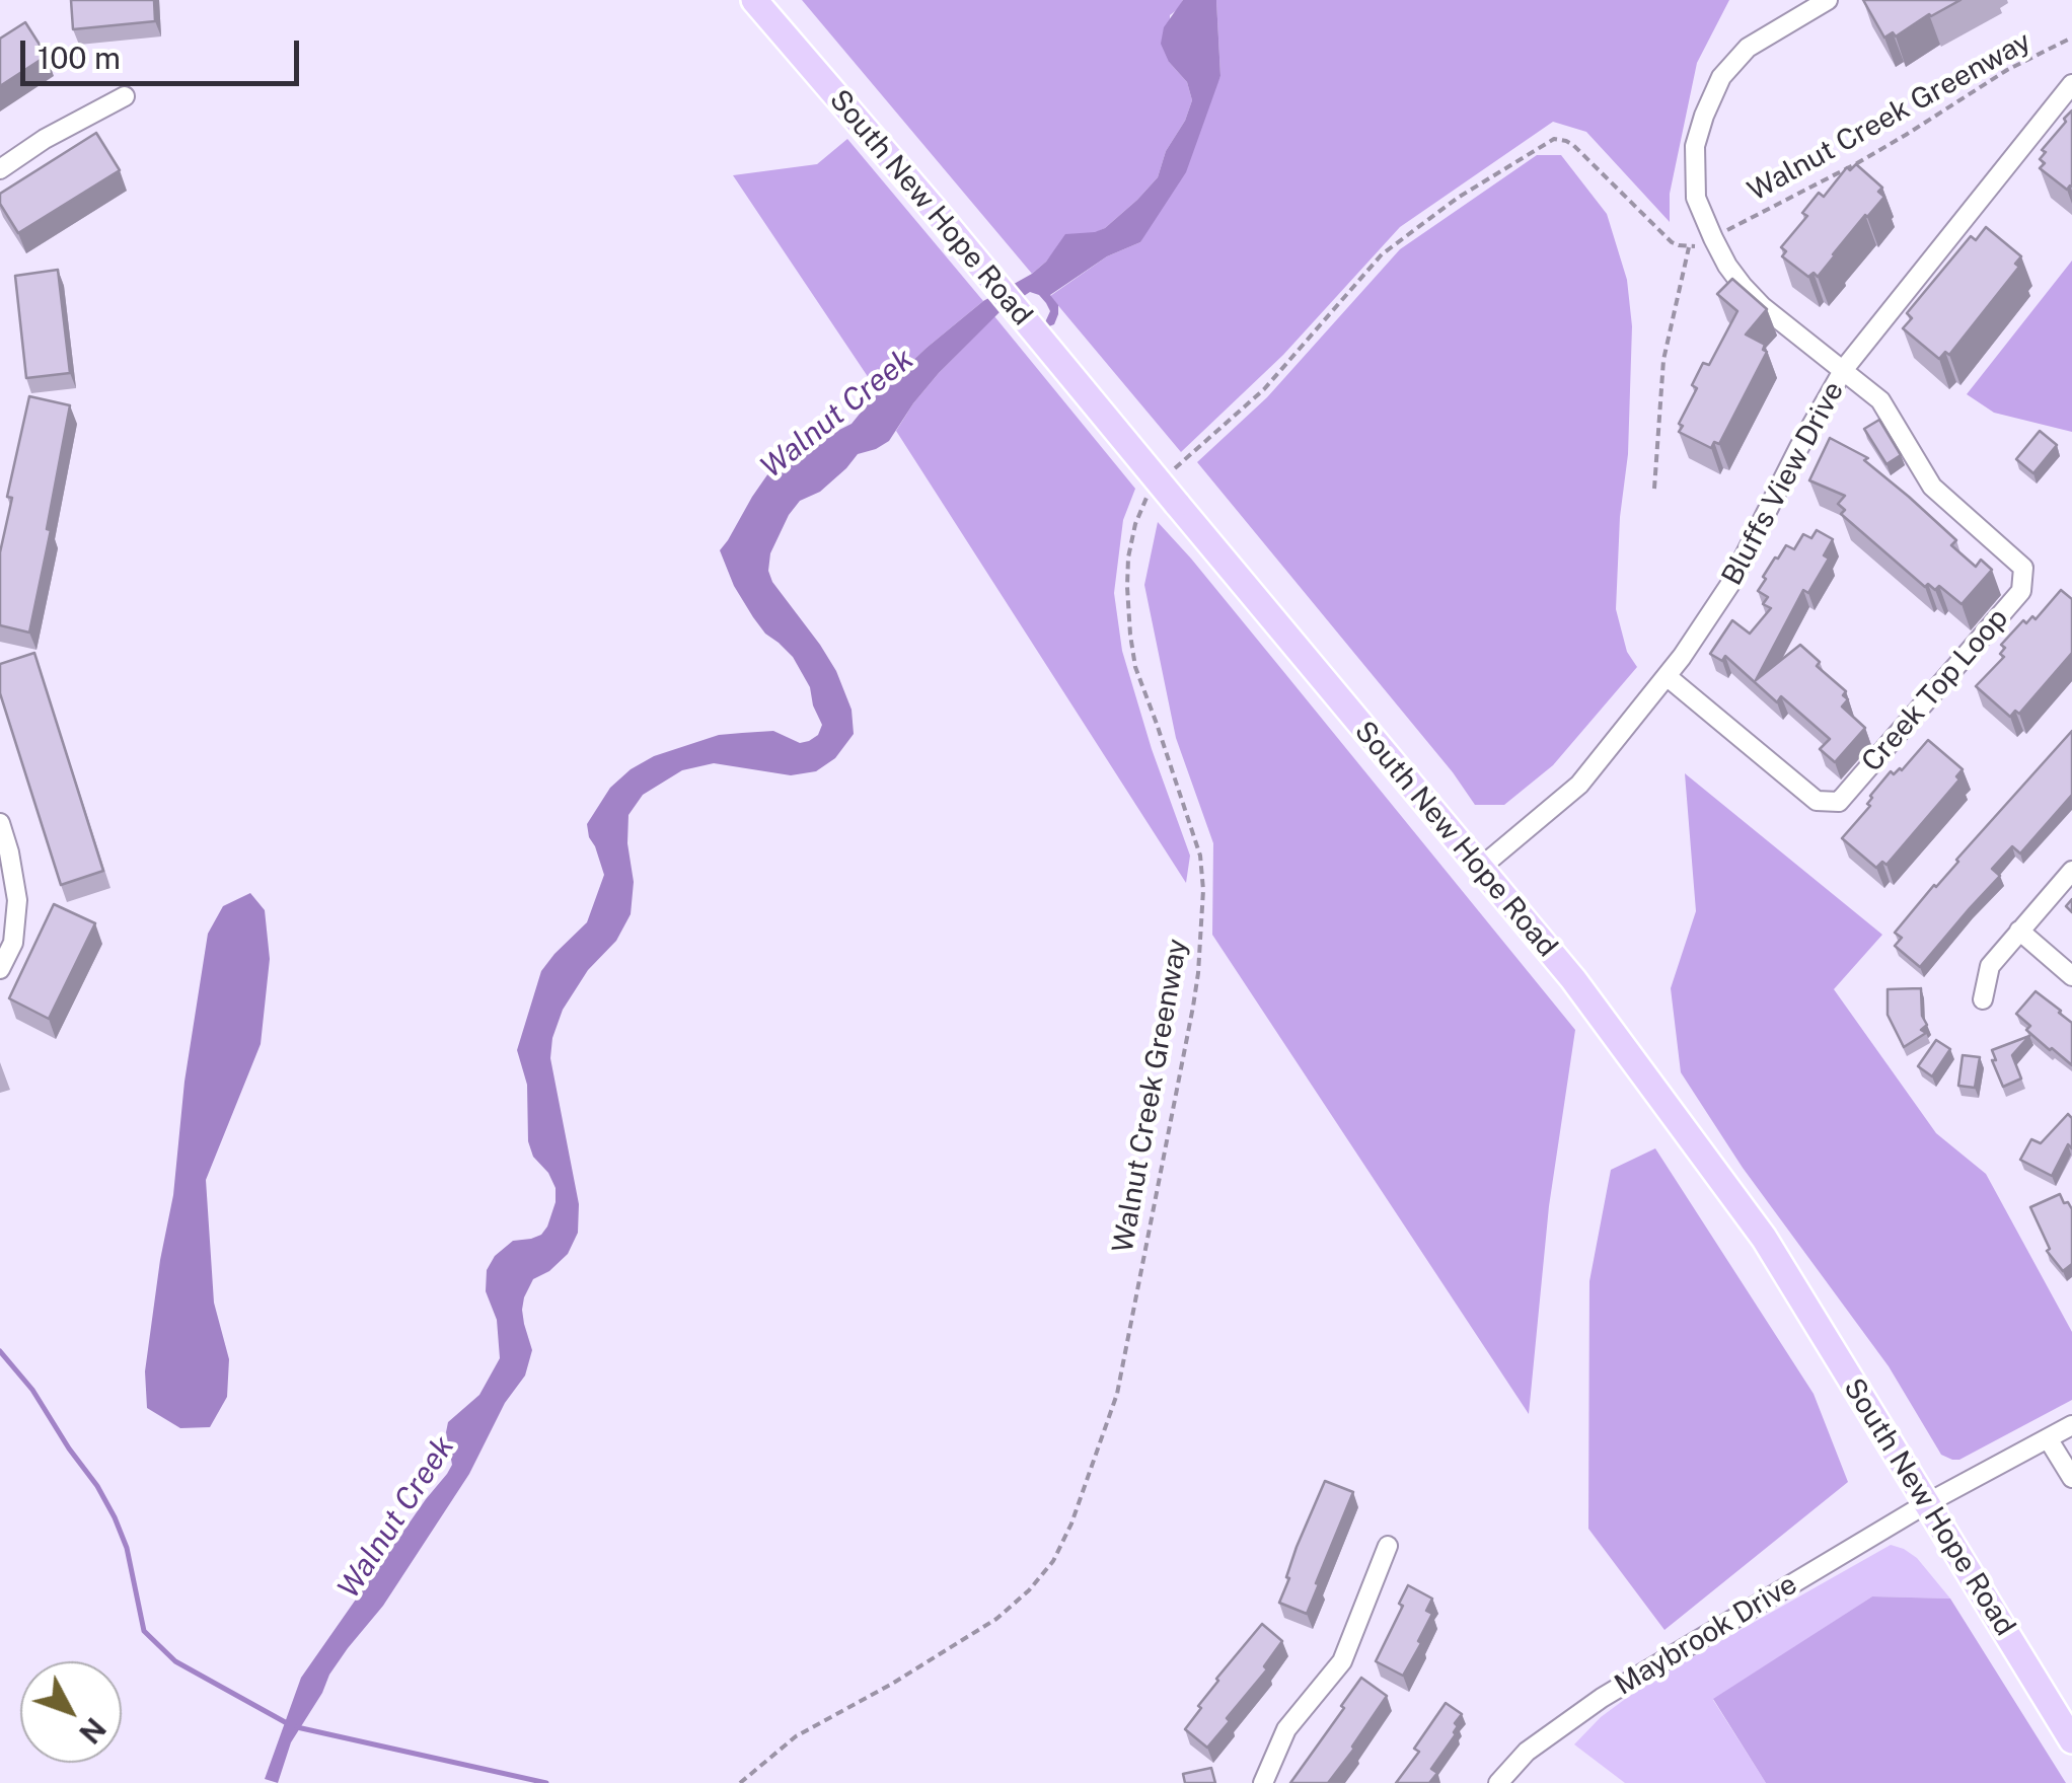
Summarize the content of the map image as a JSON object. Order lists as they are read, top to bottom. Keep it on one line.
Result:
{"streets":{"main road":["South New Hope Road"],"street":["Bluffs View Drive","Creek Top Loop","Maybrook Drive"],"path":["Walnut Creek Greenway"]},"crossings":[["South New Hope Road","Bluffs View Drive"],["South New Hope Road","Maybrook Drive"],["Bluffs View Drive","Creek Top Loop"]],"water":["Walnut Creek"],"scale_bar":"100 m","north":"bottom right"}
